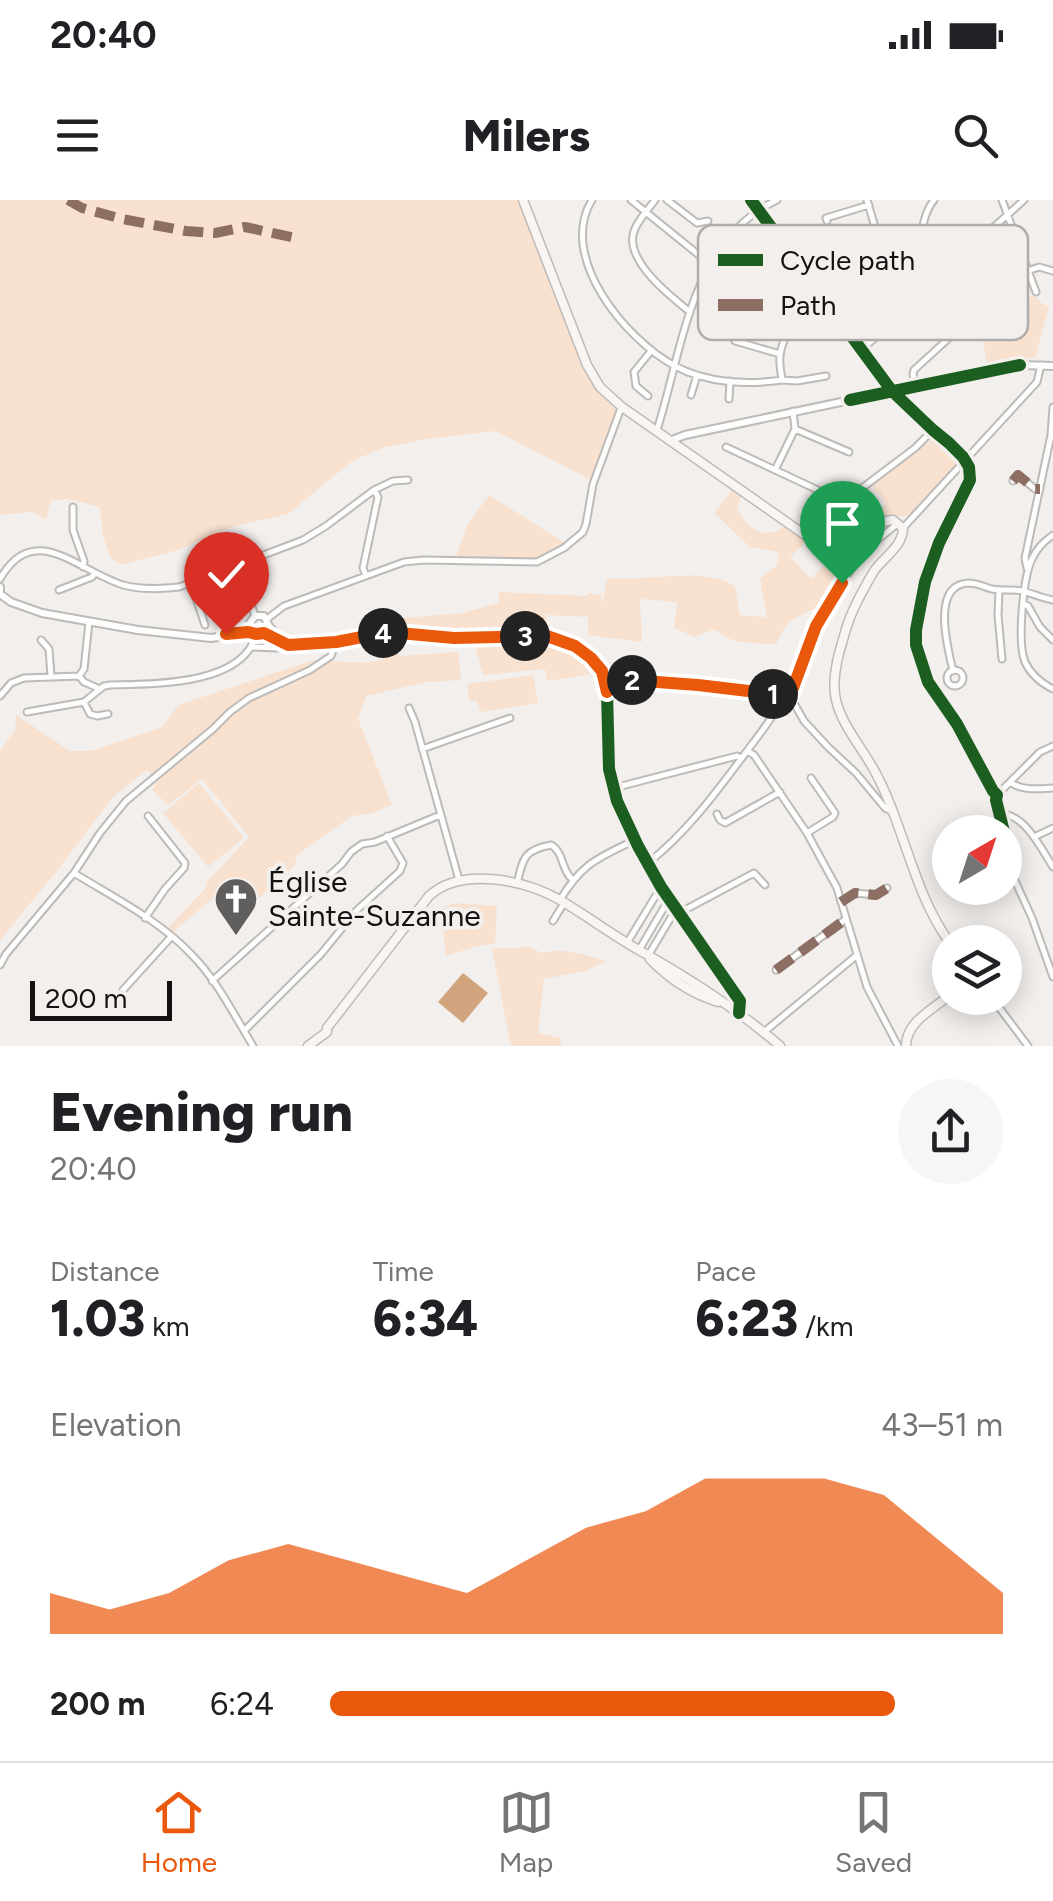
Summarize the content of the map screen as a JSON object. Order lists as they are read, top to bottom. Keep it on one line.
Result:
{"places":{"church":["Église Sainte-Suzanne"]},"legend":["Cycle path","Path"],"scale_bar":"200 m","north":"top right","page":{"status":"20:40","header":"Milers","pins":["4","3","2","1"],"scale":"200 m","heading":["Evening run","20:40"],"stats":[["Distance","1.03 km"],["Time","6:34"],["Pace","6:23 /km"]],"chart":["Elevation","43–51 m"],"list":[{"name":"200 m","note":"6:24"}],"tabs":["Home","Map","Saved"]}}
